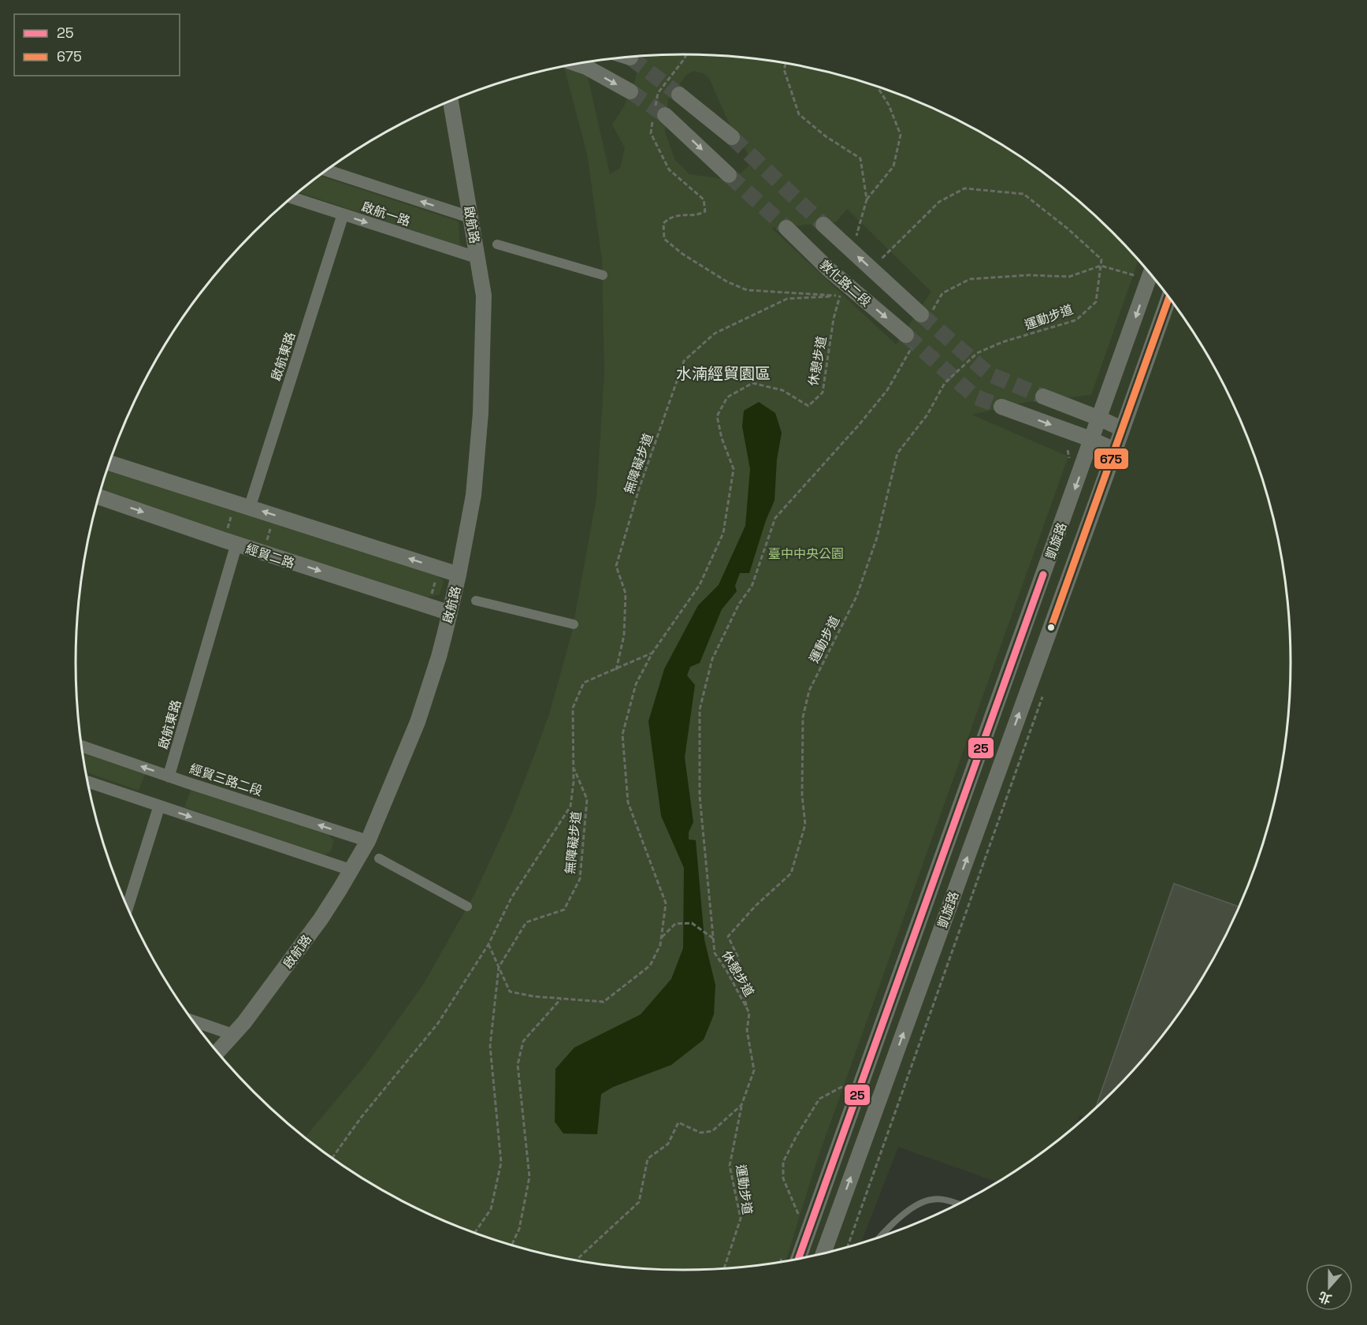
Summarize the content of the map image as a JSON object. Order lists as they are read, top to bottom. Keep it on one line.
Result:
{"streets":{"street":["啟航一路","啟航路","敦化路二段","啟航東路","凱旋路","經貿二路","經貿三路二段"],"path":["運動步道","休憩步道","無障礙步道"]},"crossings":[["啟航一路","啟航路"],["啟航一路","啟航東路"],["啟航路","經貿二路"],["啟航路","經貿三路二段"],["敦化路二段","休憩步道"],["敦化路二段","無障礙步道"],["運動步道","休憩步道"],["啟航東路","經貿二路"],["啟航東路","經貿三路二段"],["休憩步道","無障礙步道"]],"districts":["水湳經貿園區"],"parks":["臺中中央公園"],"lines":["transit line 675","transit line 25"],"legend":["25","675"],"north":"bottom"}
